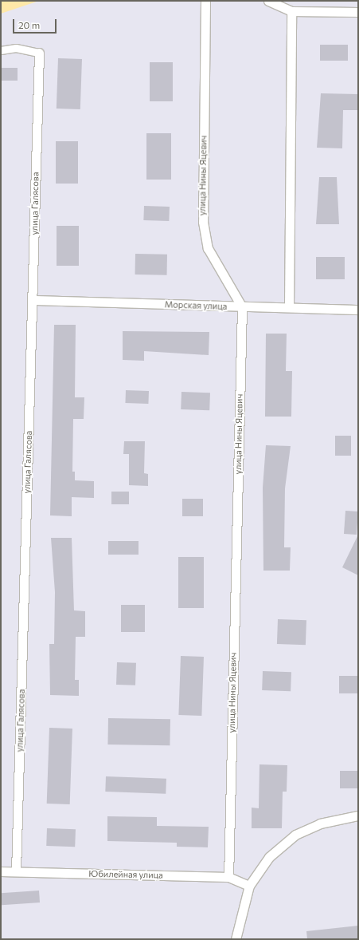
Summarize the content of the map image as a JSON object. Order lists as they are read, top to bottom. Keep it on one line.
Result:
{"streets":{"street":["улица Нины Яцевич","улица Галясова","Морская улица","Юбилейная улица"]},"crossings":[["улица Нины Яцевич","Морская улица"],["улица Нины Яцевич","Юбилейная улица"],["улица Галясова","Морская улица"],["улица Галясова","Юбилейная улица"]],"scale_bar":"20 m"}
